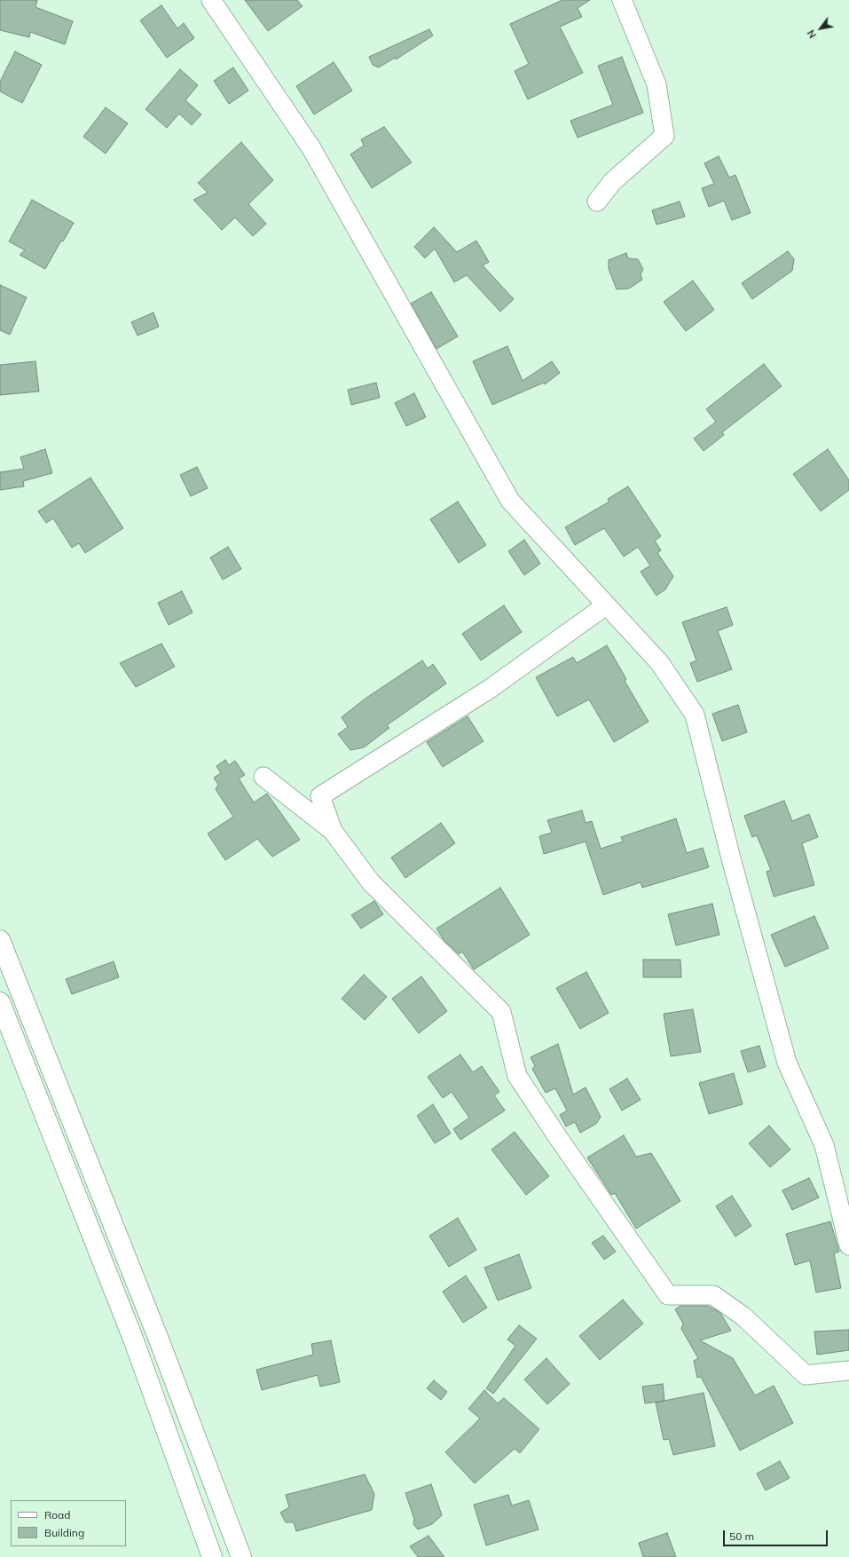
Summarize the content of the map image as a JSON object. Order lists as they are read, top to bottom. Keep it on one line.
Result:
{"legend":["Road","Building"],"scale_bar":"50 m","north":"bottom left"}
